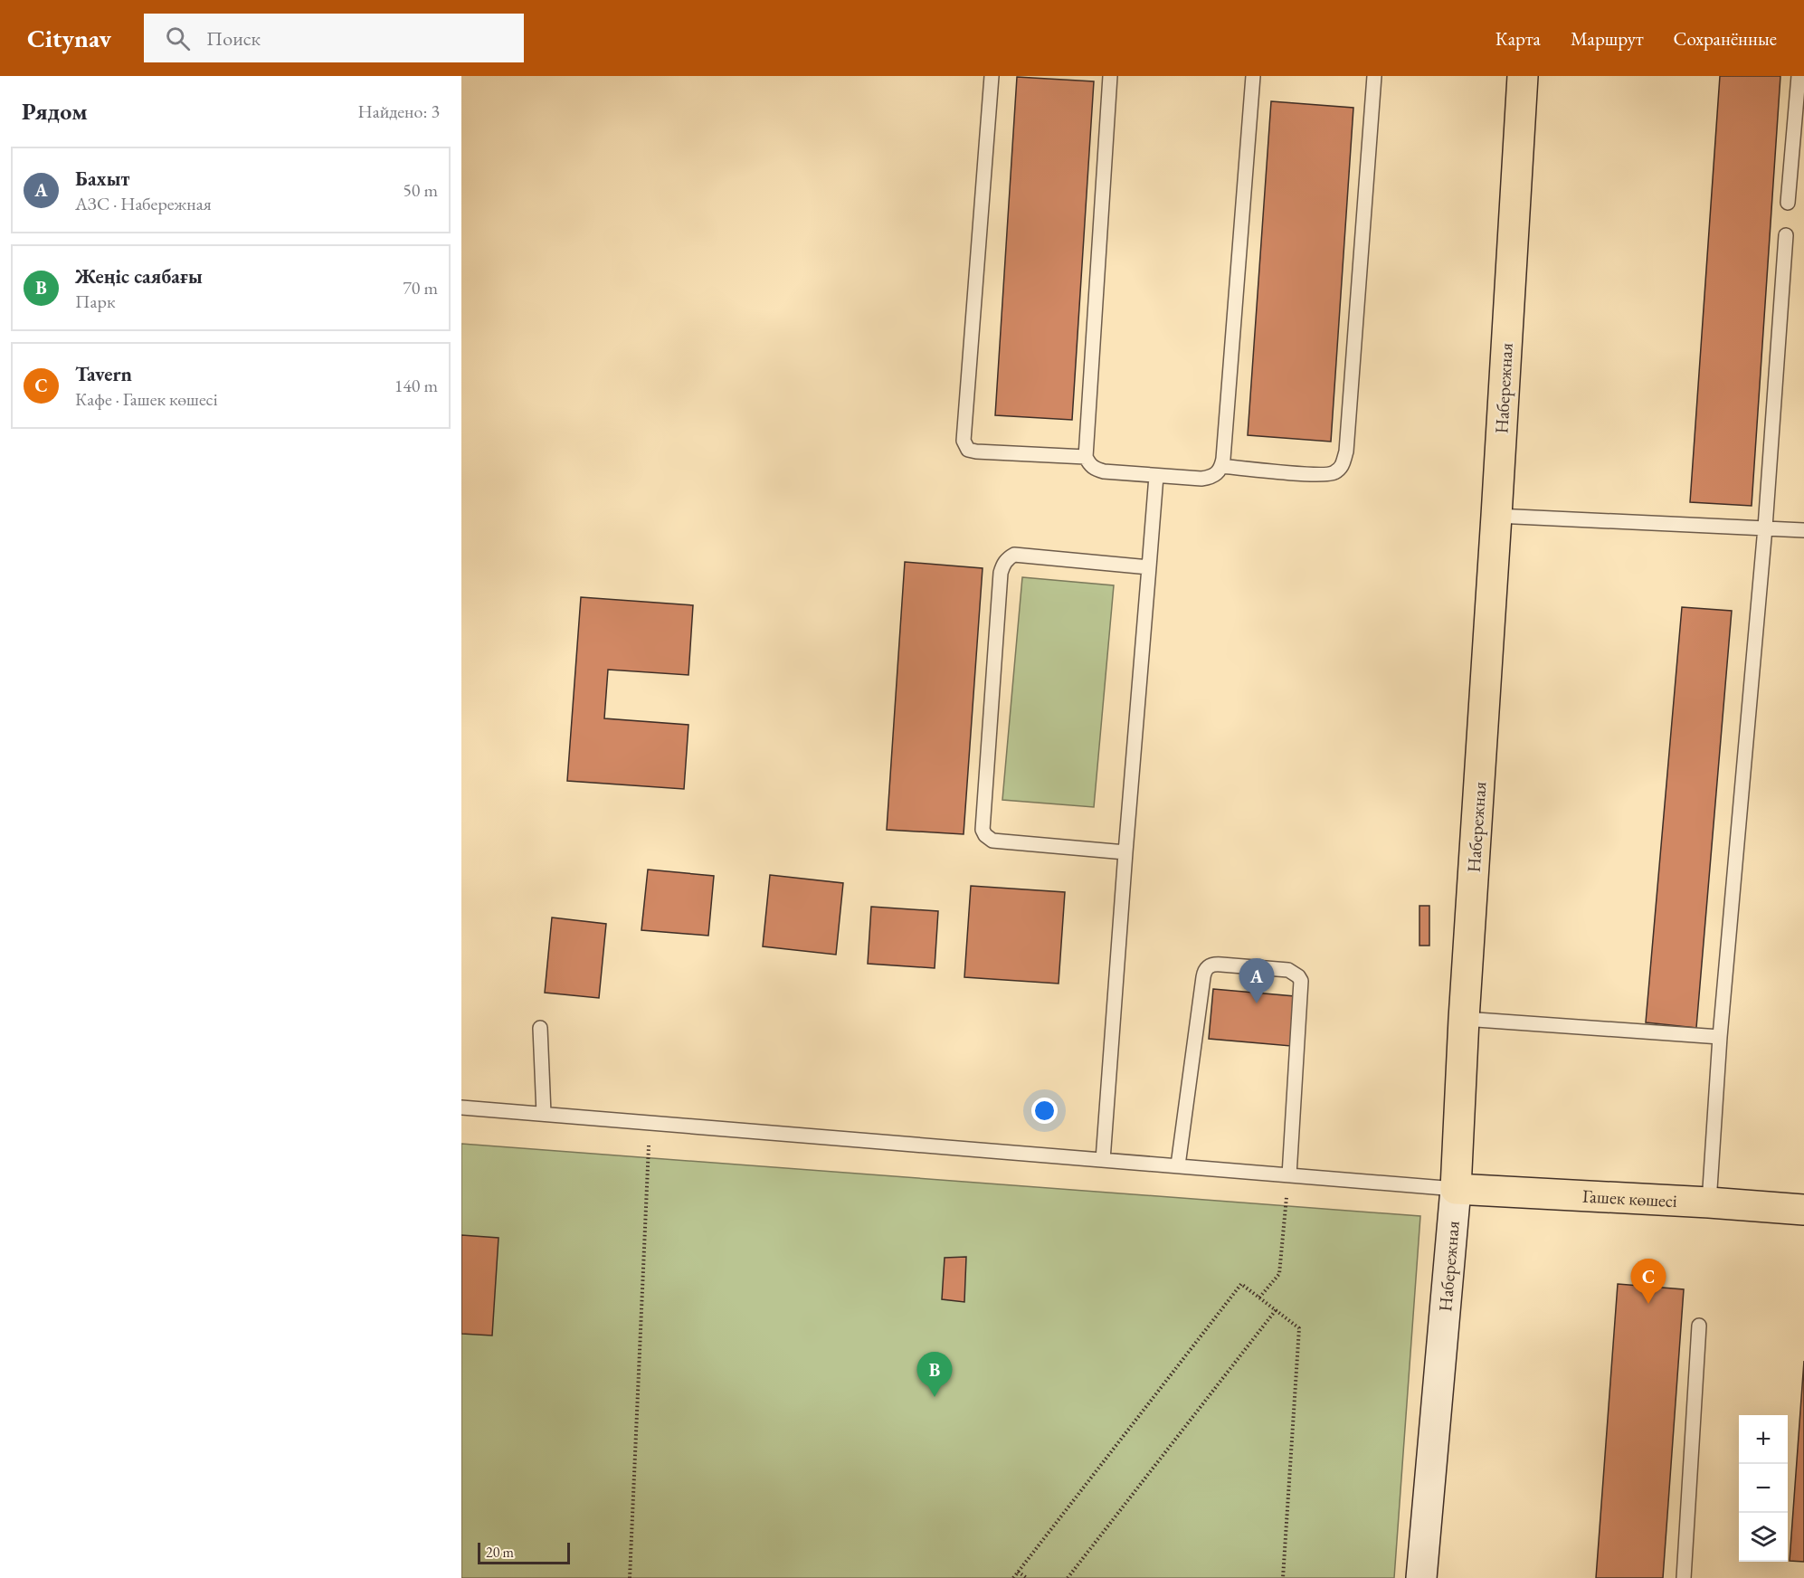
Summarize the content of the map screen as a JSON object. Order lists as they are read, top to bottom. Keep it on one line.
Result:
{"streets":{"main road":["Набережная","Гашек көшесі"]},"crossings":[["Набережная","Гашек көшесі"]],"scale_bar":"20 m","page":{"header":"Citynav","search":"Поиск","nav":["Карта","Маршрут","Сохранённые"],"heading":["Рядом","Найдено: 3"],"list":[{"mark":"A","name":"Бахыт","note":"АЗС · Набережная","value":"50 m"},{"mark":"B","name":"Жеңіс саябағы","note":"Парк","value":"70 m"},{"mark":"C","name":"Tavern","note":"Кафе · Гашек көшесі","value":"140 m"}],"pins":["A","C","B"],"map_buttons":["+","−"],"scale":"20 m"}}
